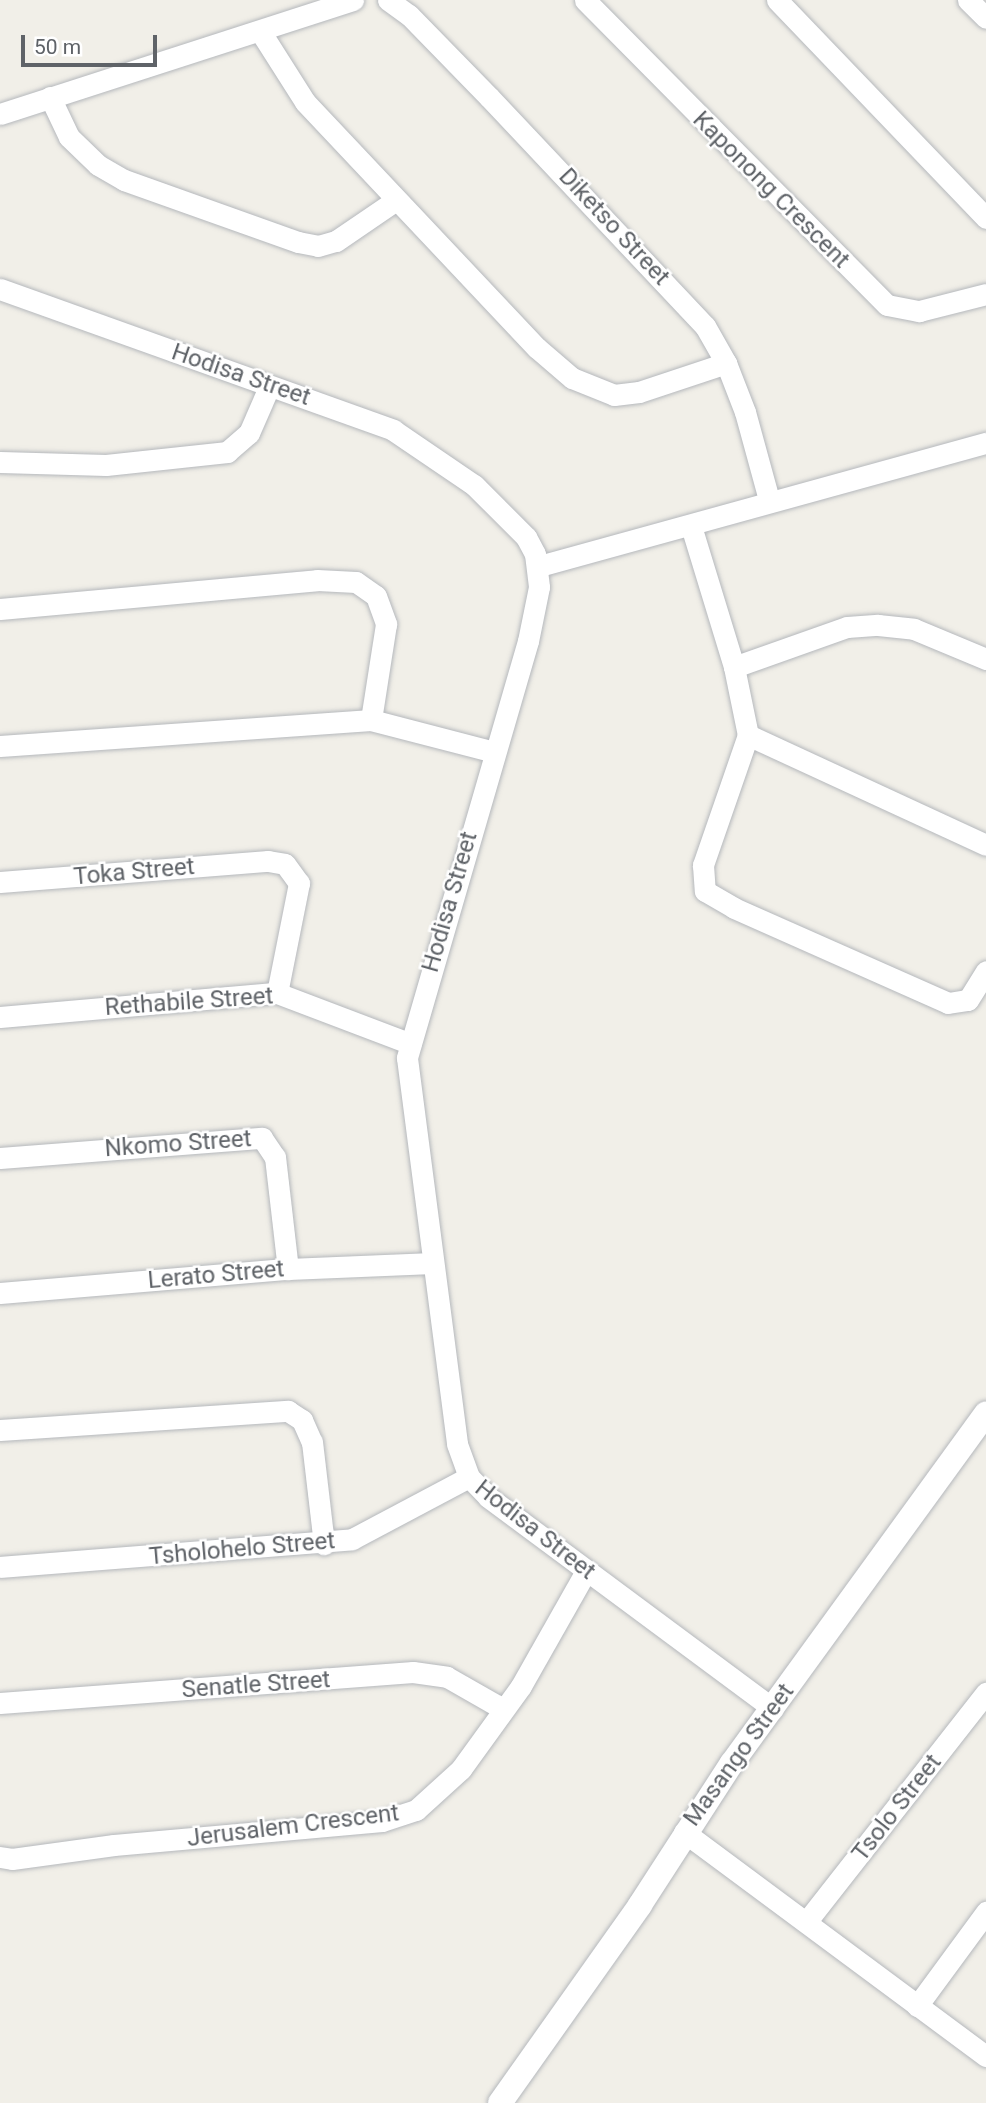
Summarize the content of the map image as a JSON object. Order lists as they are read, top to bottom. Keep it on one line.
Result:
{"streets":{"street":["Kaponong Crescent","Diketso Street","Hodisa Street","Toka Street","Rethabile Street","Nkomo Street","Lerato Street","Tsholohelo Street","Senatle Street","Masango Street","Tsolo Street","Jerusalem Crescent"]},"crossings":[["Hodisa Street","Rethabile Street"],["Hodisa Street","Lerato Street"],["Hodisa Street","Tsholohelo Street"],["Hodisa Street","Masango Street"],["Hodisa Street","Jerusalem Crescent"],["Toka Street","Rethabile Street"],["Nkomo Street","Lerato Street"],["Senatle Street","Jerusalem Crescent"]],"scale_bar":"50 m"}
